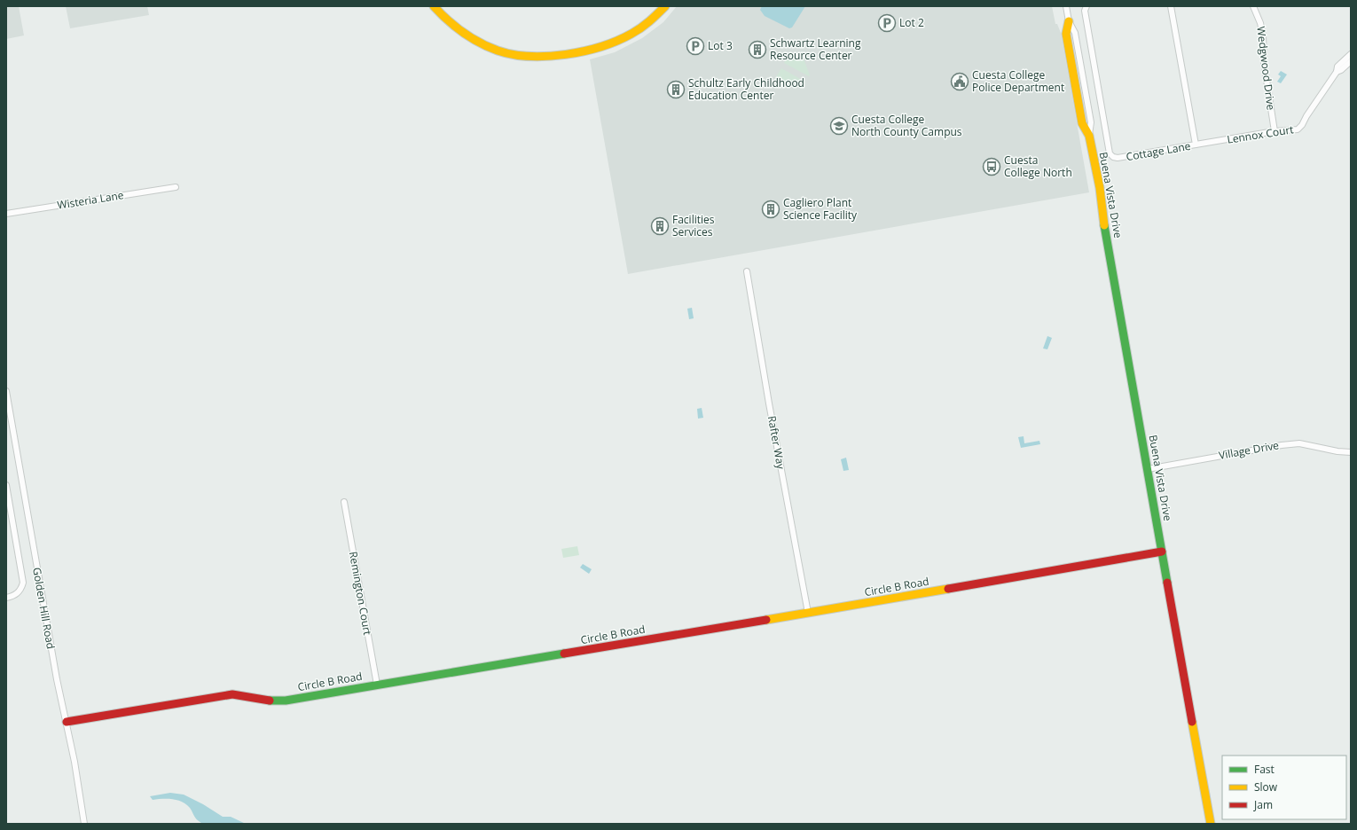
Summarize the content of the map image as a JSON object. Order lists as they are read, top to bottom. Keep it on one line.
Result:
{"streets":{"street":["Wedgwood Drive","Lennox Court","Cottage Lane","Buena Vista Drive","Wisteria Lane","Rafter Way","Village Drive","Circle B Road","Remington Court","Golden Hill Road"]},"crossings":[["Wedgwood Drive","Lennox Court"],["Lennox Court","Cottage Lane"],["Buena Vista Drive","Village Drive"],["Buena Vista Drive","Circle B Road"],["Rafter Way","Circle B Road"],["Circle B Road","Remington Court"],["Circle B Road","Golden Hill Road"]],"places":{"parking":["Lot 2","Lot 3"],"building":["Schwartz Learning Resource Center","Schultz Early Childhood Education Center","Cagliero Plant Science Facility","Facilities Services"],"public building":["Cuesta College Police Department"],"school or university":["Cuesta College North County Campus"],"bus stop":["Cuesta College North"]},"legend":["Fast","Slow","Jam"]}
